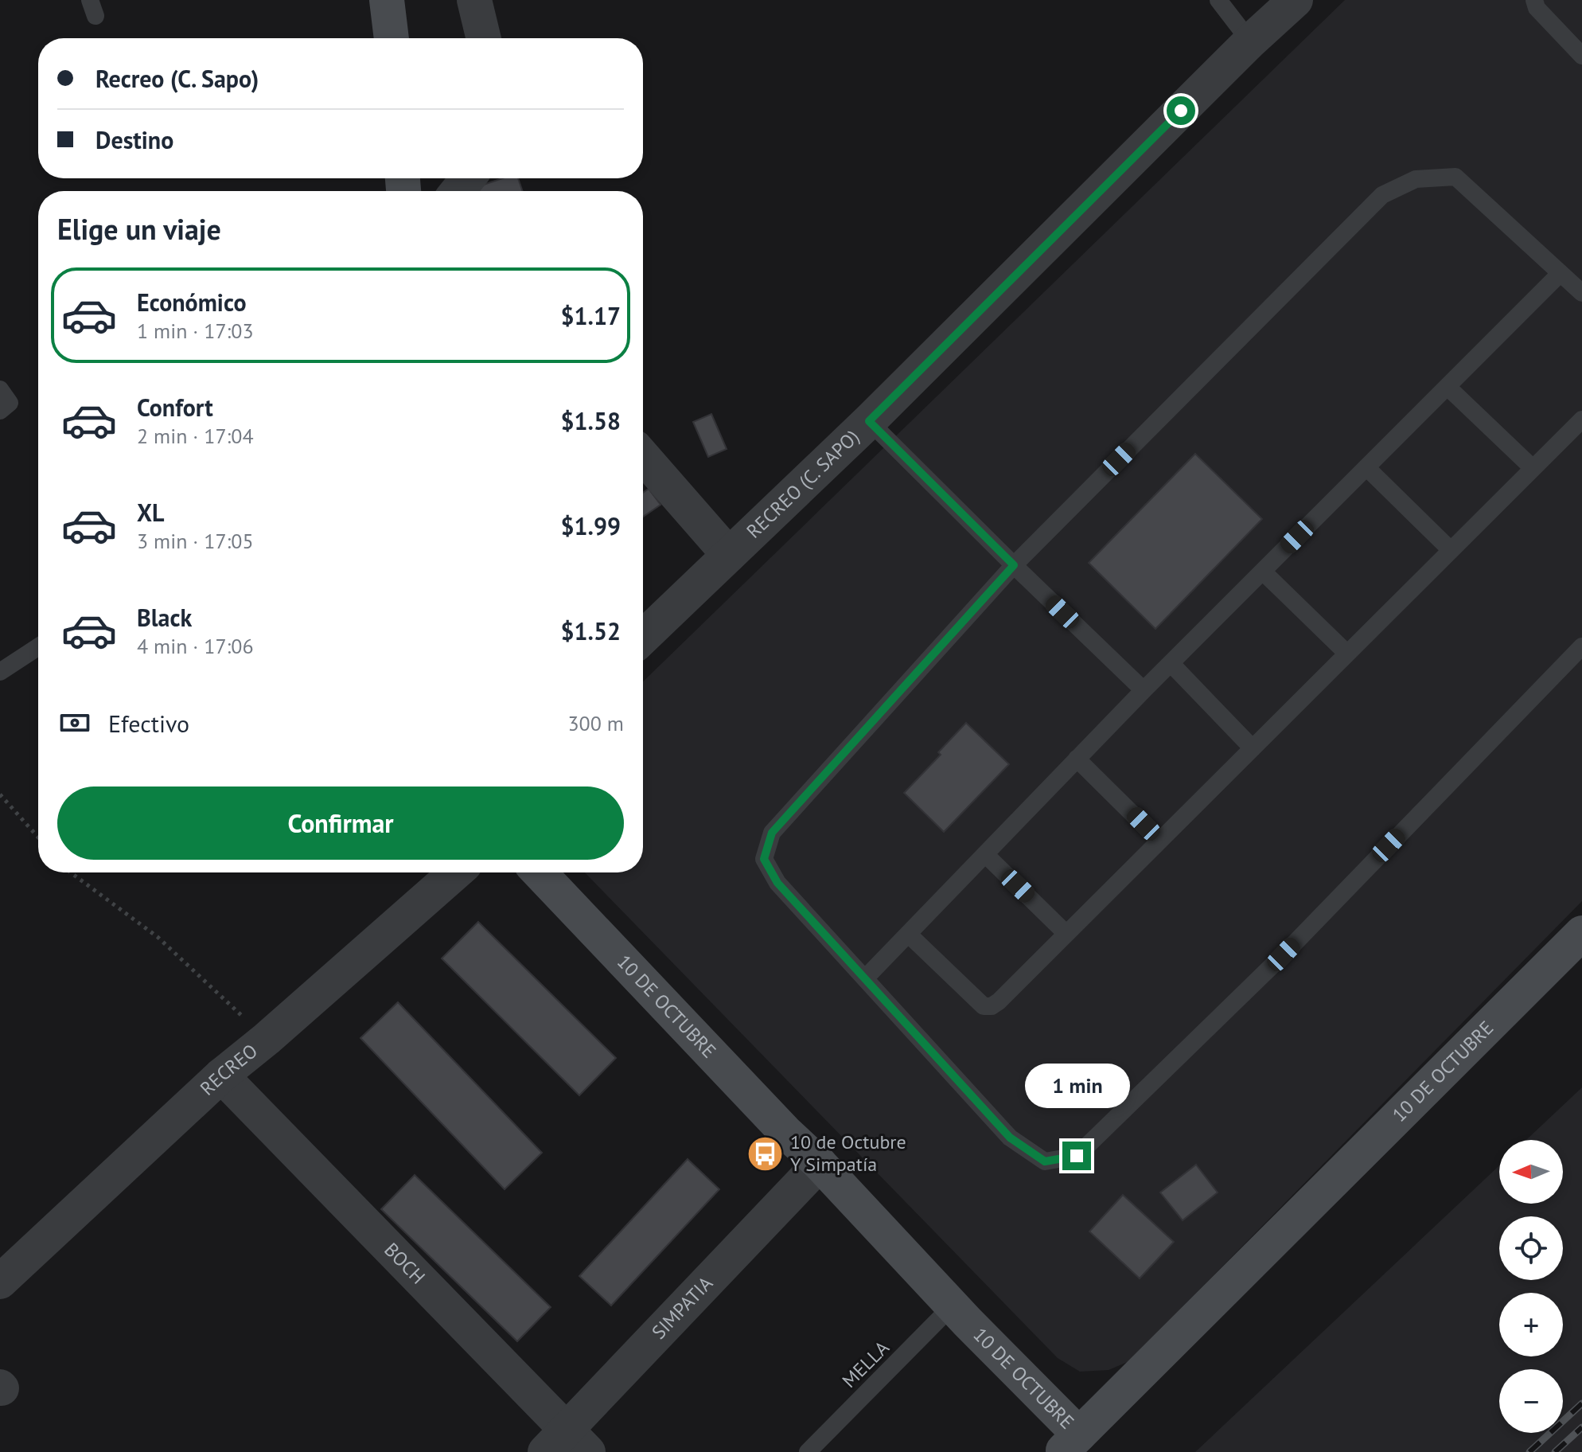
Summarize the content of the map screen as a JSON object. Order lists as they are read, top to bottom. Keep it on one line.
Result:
{"streets":{"main road":["10 DE OCTUBRE"],"street":["RECREO (C. SAPO)","RECREO","BOCH","SIMPATIA"],"lane":["MELLA"]},"crossings":[["10 DE OCTUBRE","SIMPATIA"],["10 DE OCTUBRE","MELLA"],["RECREO","BOCH"],["BOCH","SIMPATIA"]],"places":{"bus stop":["10 de Octubre Y Simpatía"]},"north":"left","page":{"banner":["Recreo (C. Sapo)","Destino"],"heading":"Elige un viaje","list":[{"name":"Económico","note":"1 min · 17:03","value":"$1.17"},{"name":"Confort","note":"2 min · 17:04","value":"$1.58"},{"name":"XL","note":"3 min · 17:05","value":"$1.99"},{"name":"Black","note":"4 min · 17:06","value":"$1.52"}],"pay":["Efectivo","300 m"],"buttons":"Confirmar","bubble":"1 min","map_buttons":["+","−"]}}
